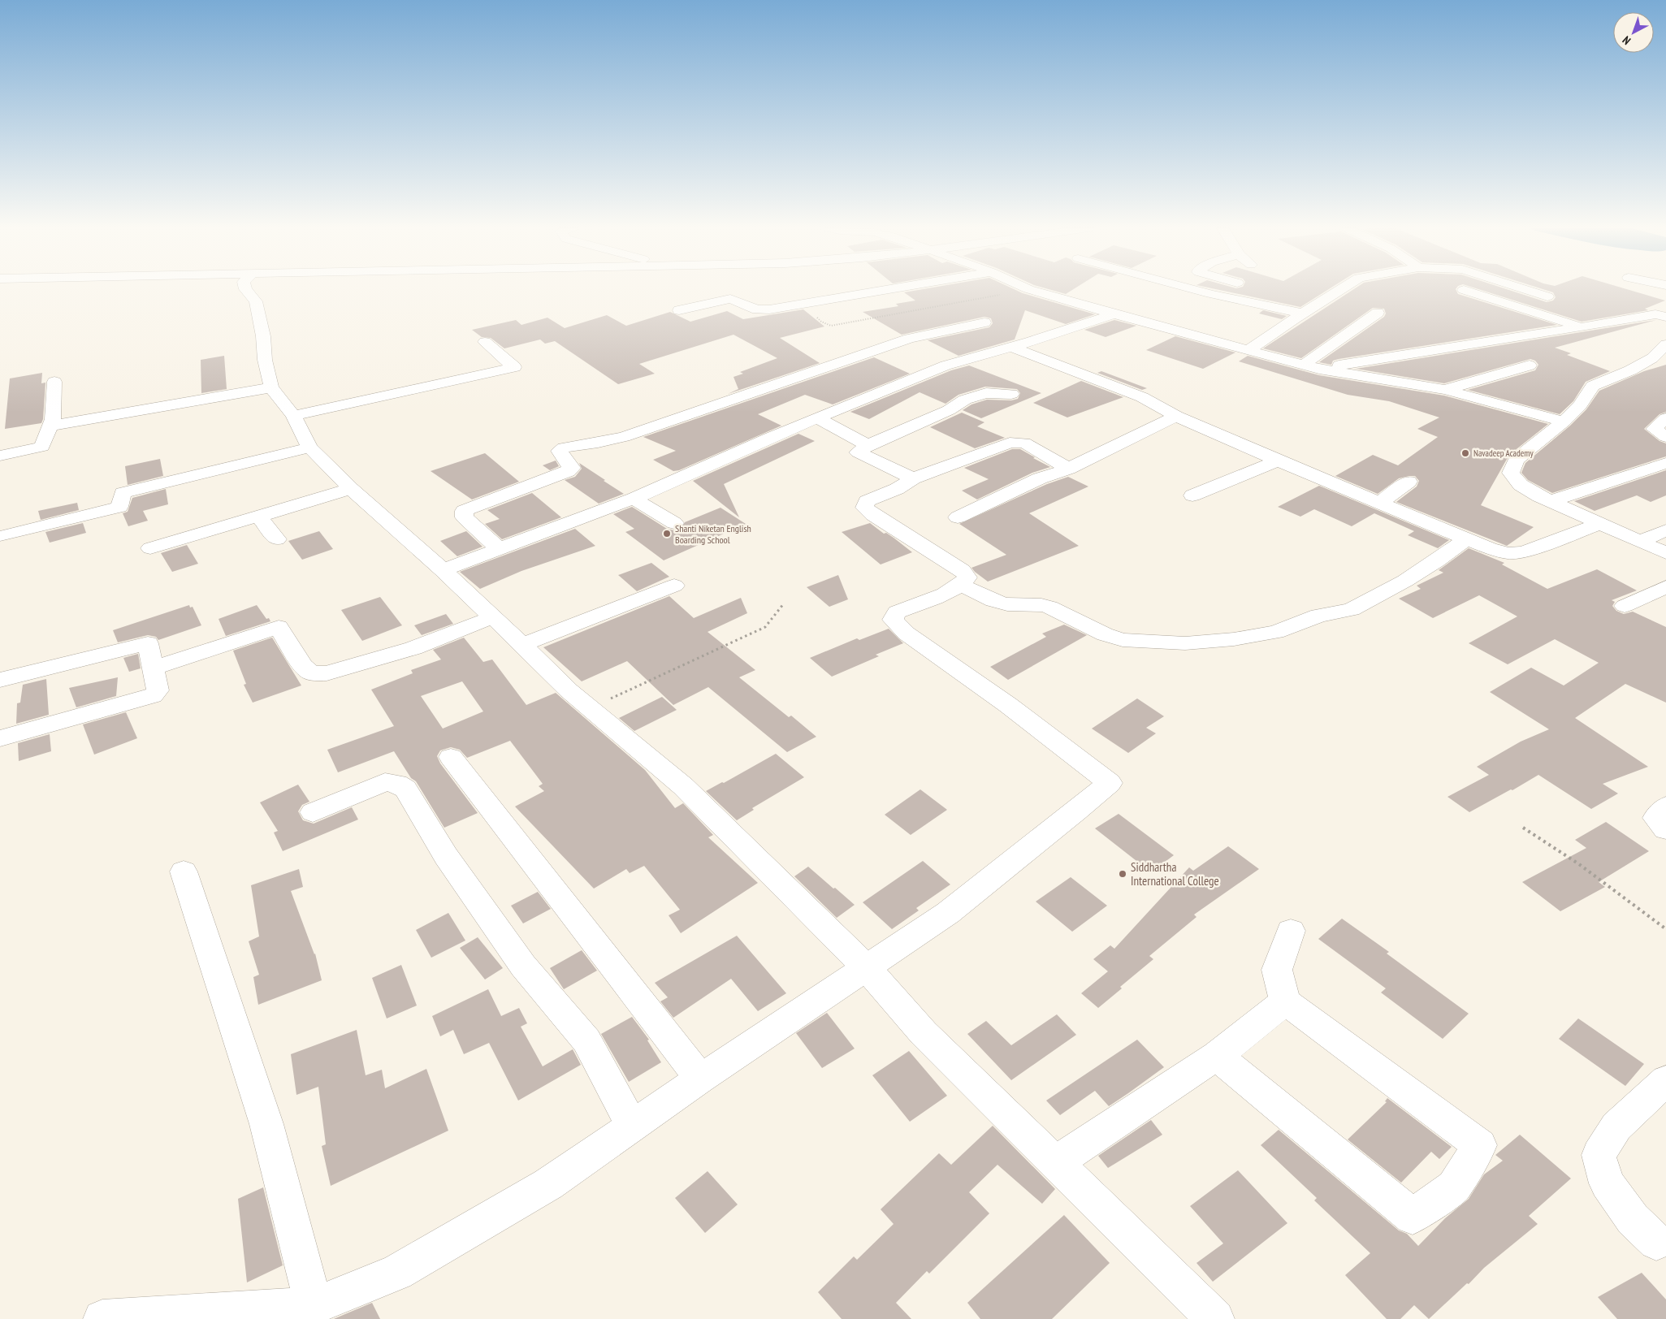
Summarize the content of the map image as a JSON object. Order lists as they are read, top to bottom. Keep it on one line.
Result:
{"places":["Navadeep Academy","Shanti Niketan English Boarding School","Siddhartha International College"],"north":"bottom left"}
